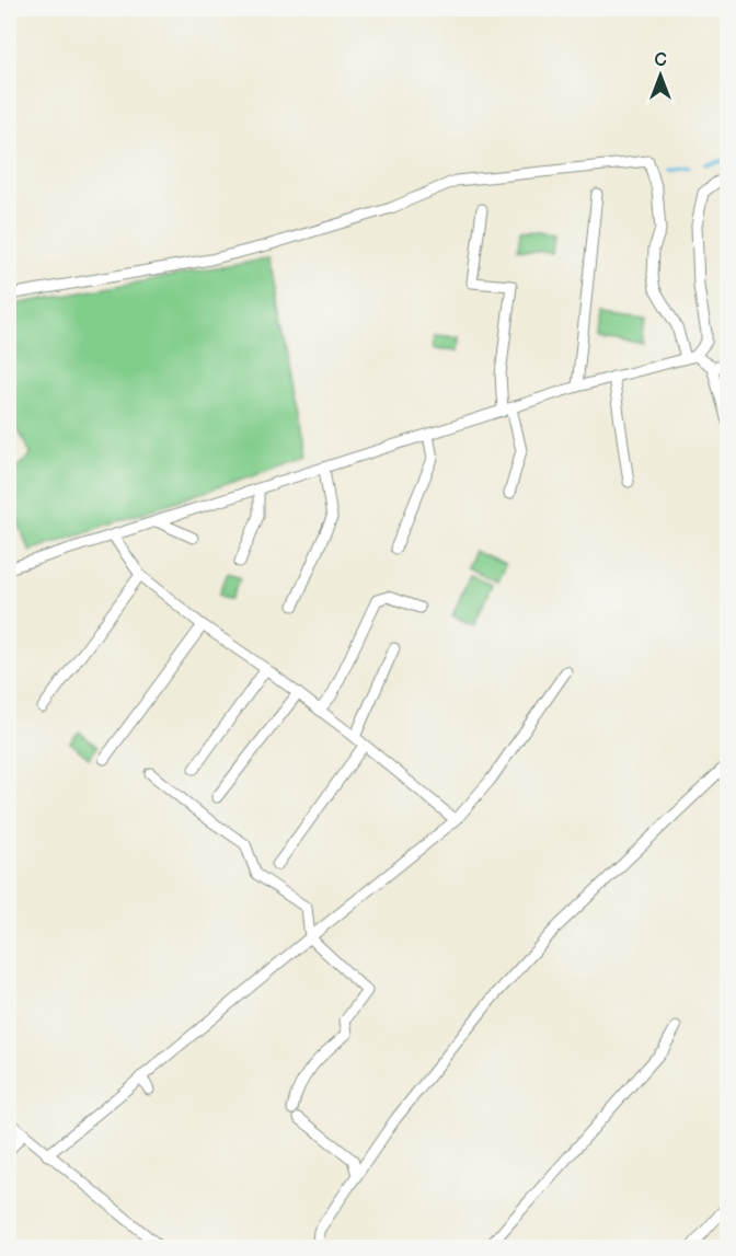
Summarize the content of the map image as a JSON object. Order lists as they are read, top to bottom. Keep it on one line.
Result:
{"north":"top"}
